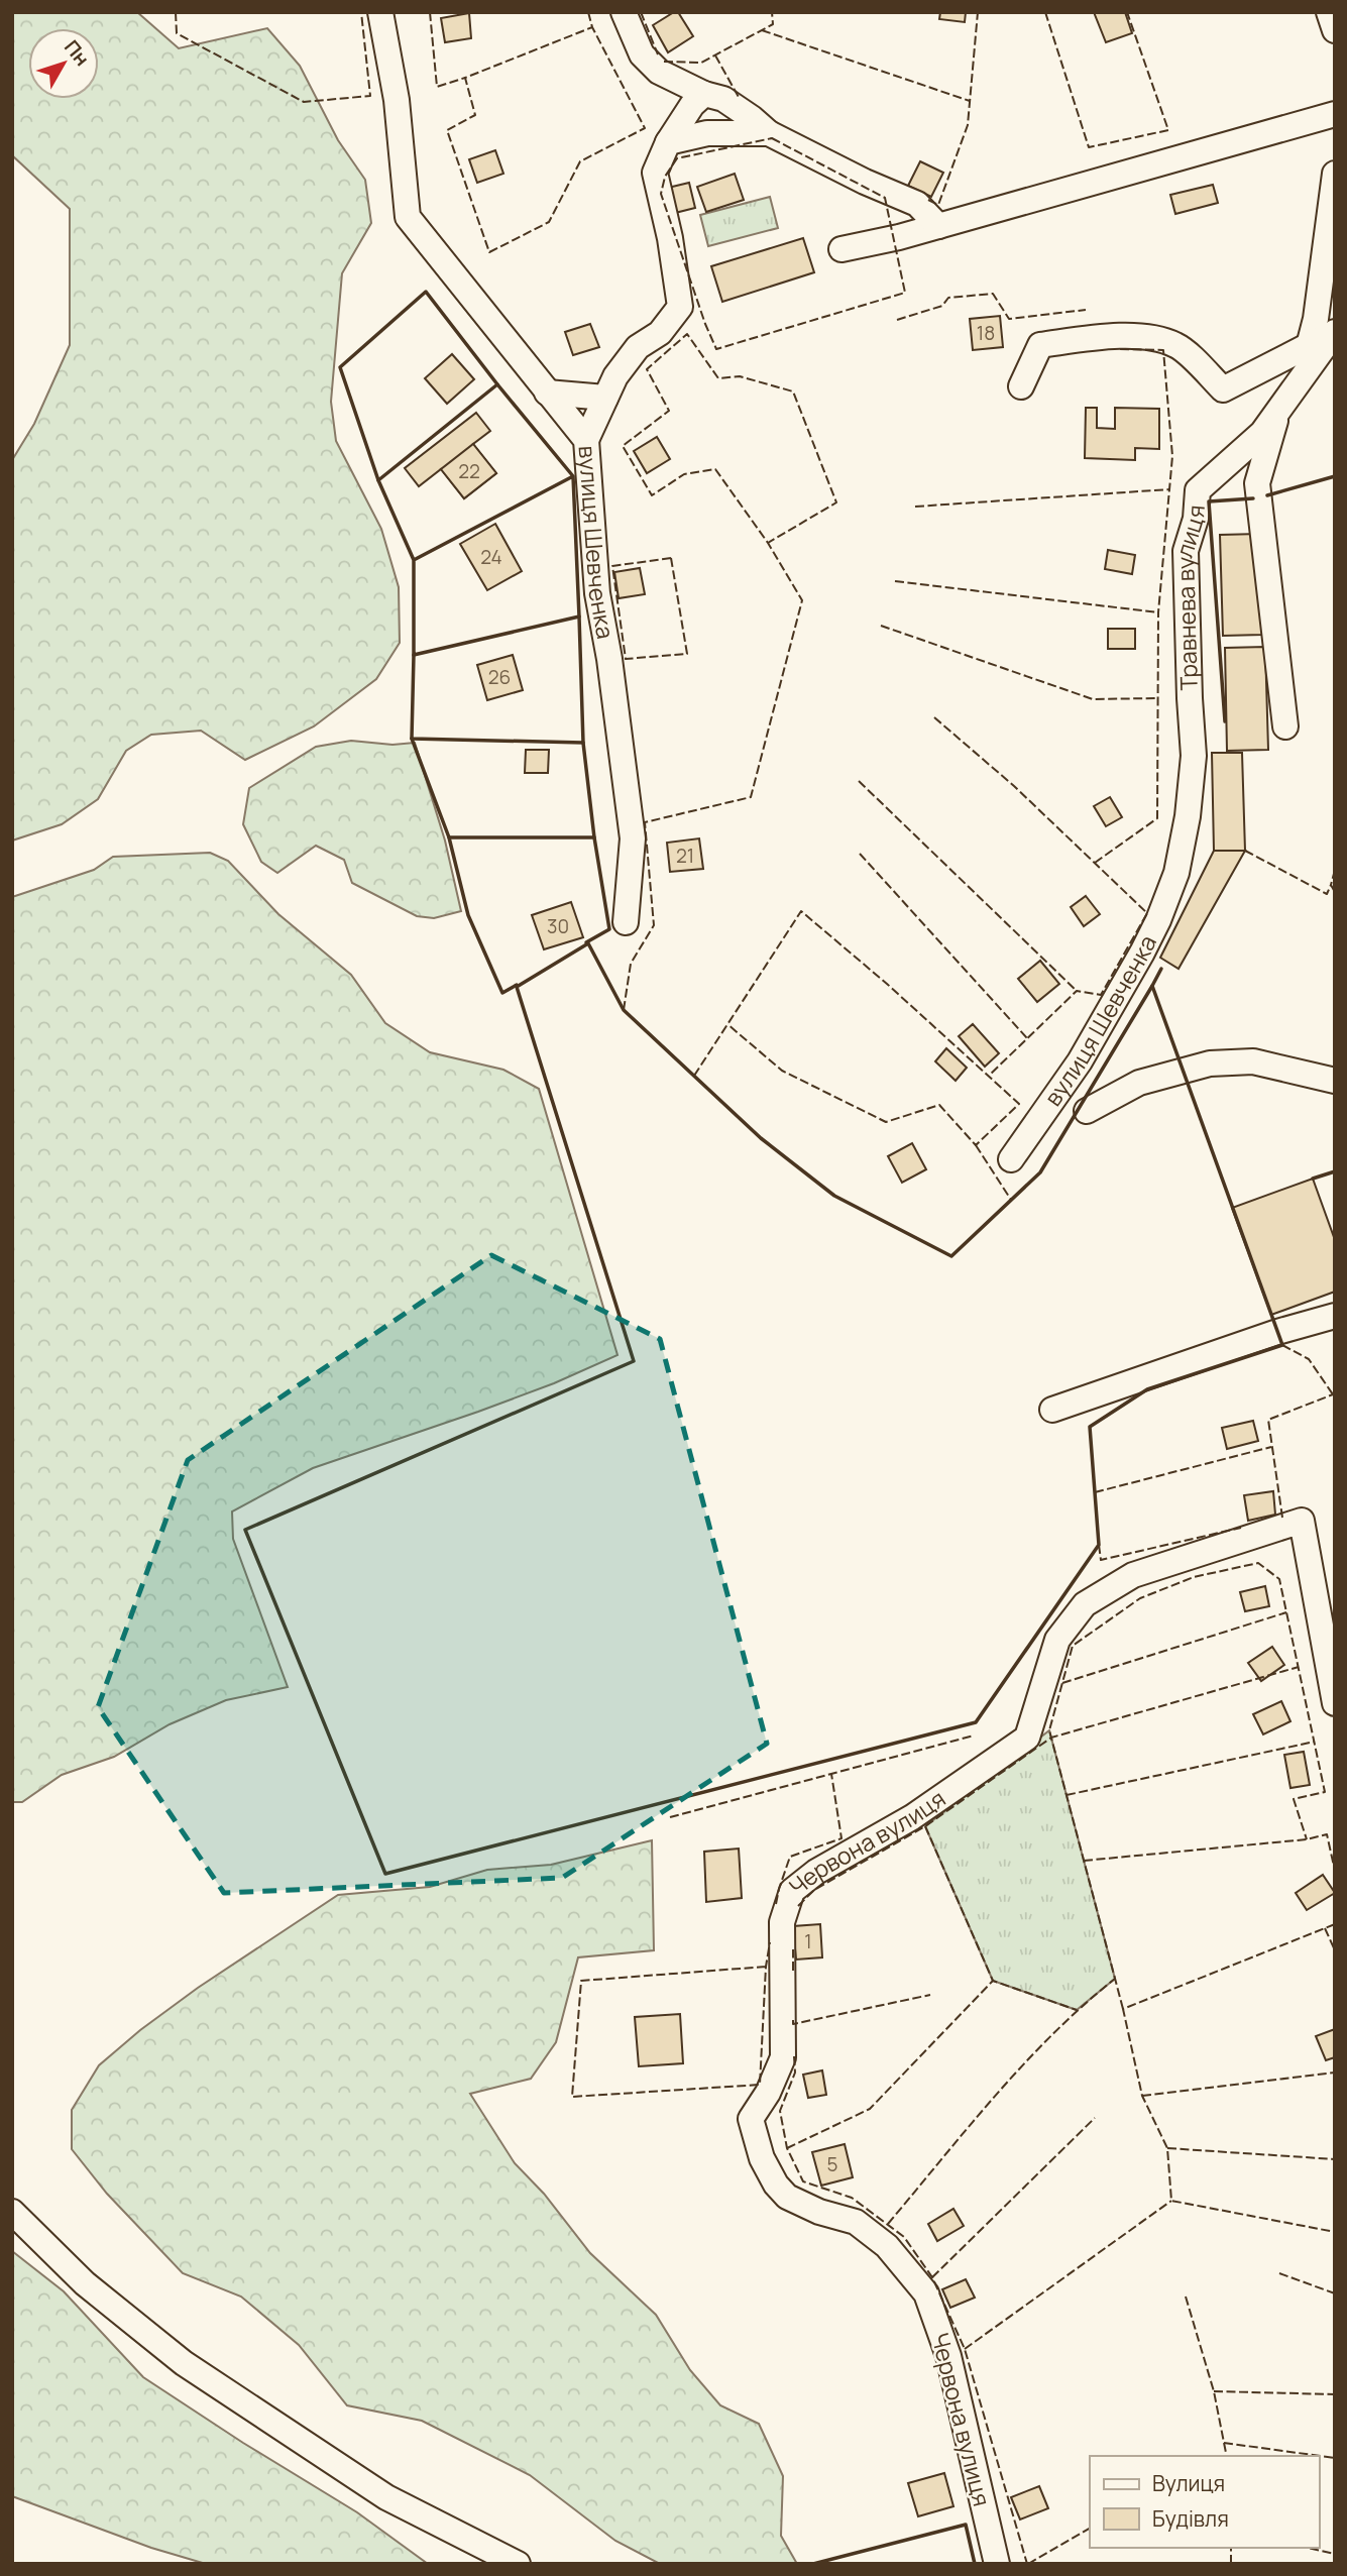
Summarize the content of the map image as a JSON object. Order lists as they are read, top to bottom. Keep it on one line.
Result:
{"streets":{"street":["вулиця Шевченка","Травнева вулиця","Червона вулиця"]},"crossings":[["вулиця Шевченка","Травнева вулиця"]],"house_numbers":["18","22","24","26","21","30","1","5"],"legend":["Вулиця","Будівля"],"north":"top right"}
